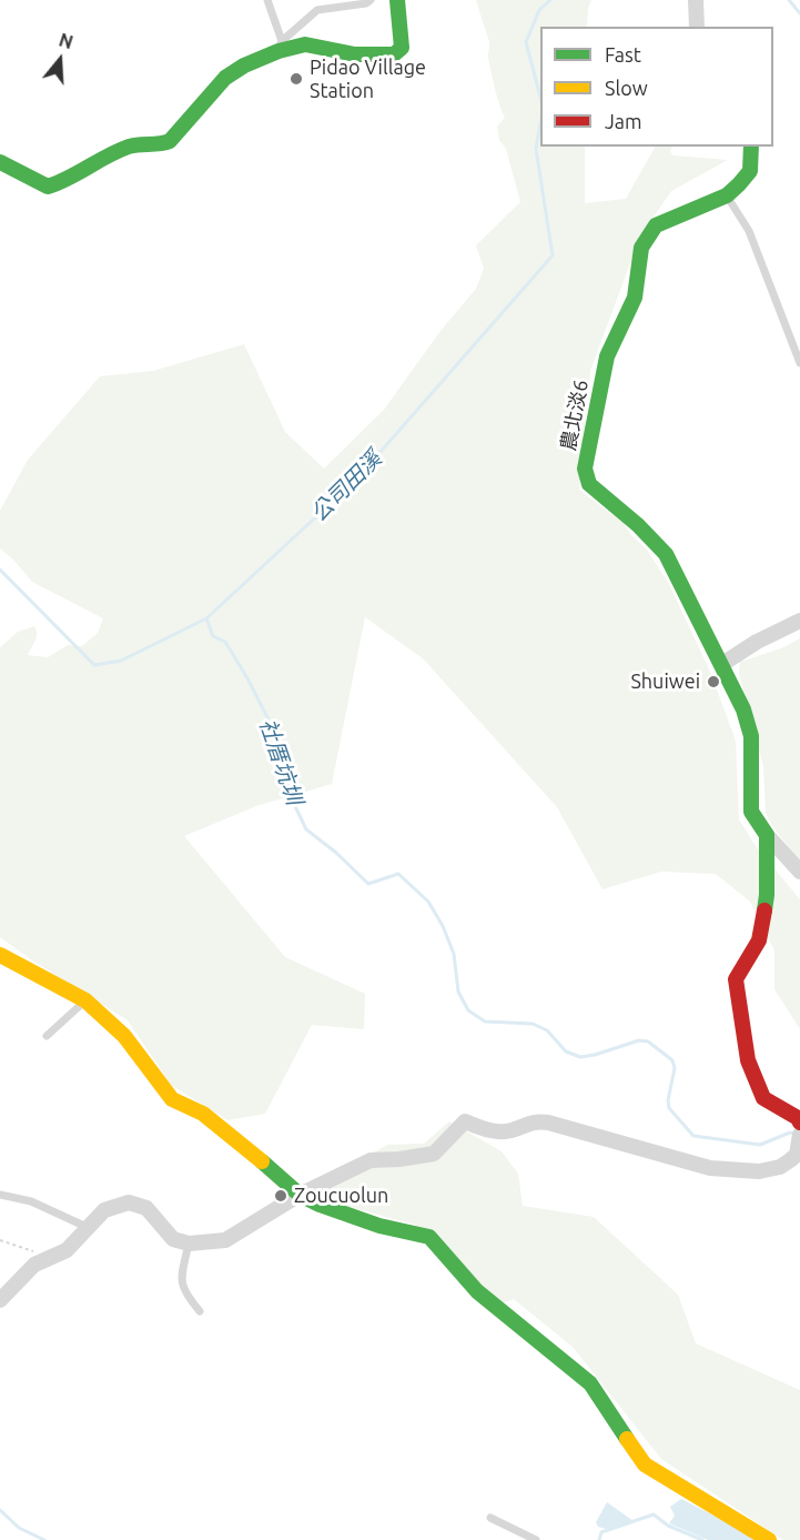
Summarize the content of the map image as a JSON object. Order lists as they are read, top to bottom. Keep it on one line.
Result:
{"streets":{"street":["農北淡6"]},"water":["公司田溪","社厝坑圳"],"places":["Pidao Village Station","Shuiwei","Zoucuolun"],"legend":["Fast","Slow","Jam"],"north":"top"}
